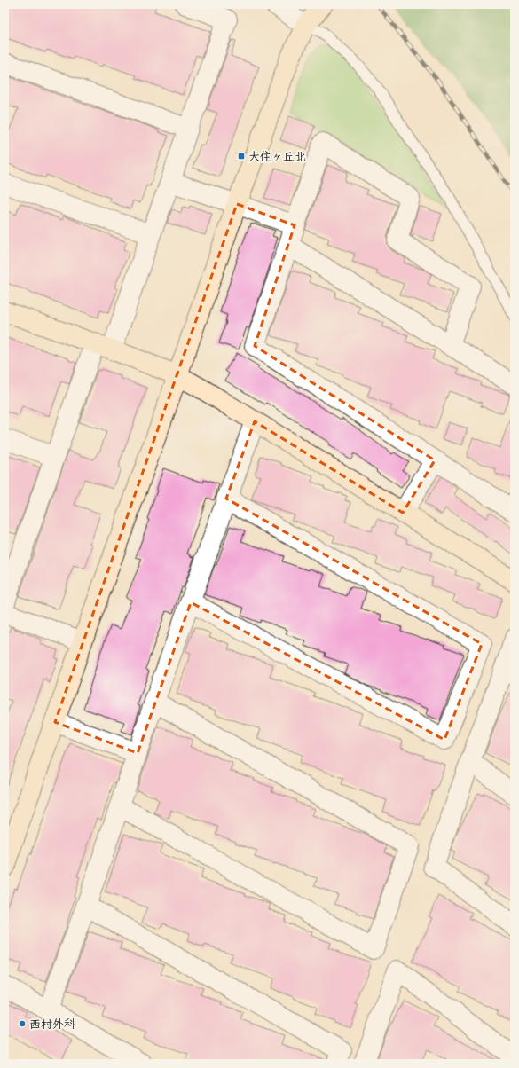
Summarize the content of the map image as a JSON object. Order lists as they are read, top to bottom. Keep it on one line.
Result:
{"places":{"transit":["大住ヶ丘北"],"other":["西村外科"]}}
